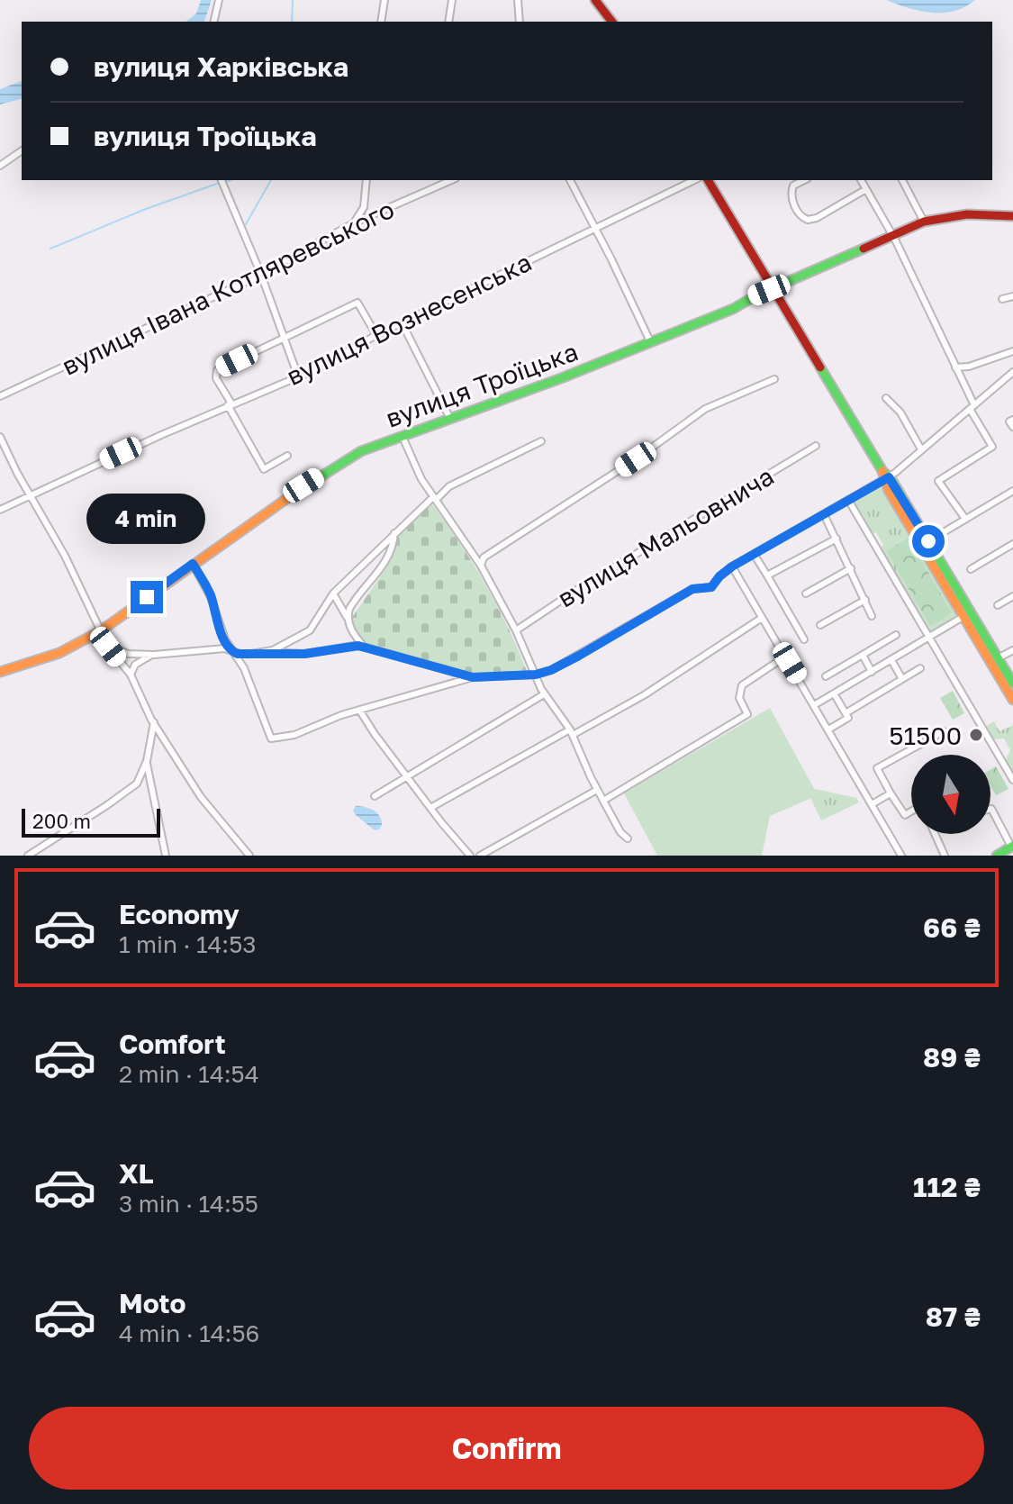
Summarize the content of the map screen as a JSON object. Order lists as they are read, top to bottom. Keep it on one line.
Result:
{"streets":{"street":["вулиця Івана Котляревського","вулиця Вознесенська","вулиця Троїцька","вулиця Мальовнича"]},"places":["51500"],"scale_bar":"200 m","north":"bottom","page":{"banner":["вулиця Харківська","вулиця Троїцька"],"bubble":"4 min","scale":"200 m","list":[{"name":"Economy","note":"1 min · 14:53","value":"66 ₴"},{"name":"Comfort","note":"2 min · 14:54","value":"89 ₴"},{"name":"XL","note":"3 min · 14:55","value":"112 ₴"},{"name":"Moto","note":"4 min · 14:56","value":"87 ₴"}],"buttons":"Confirm"}}
